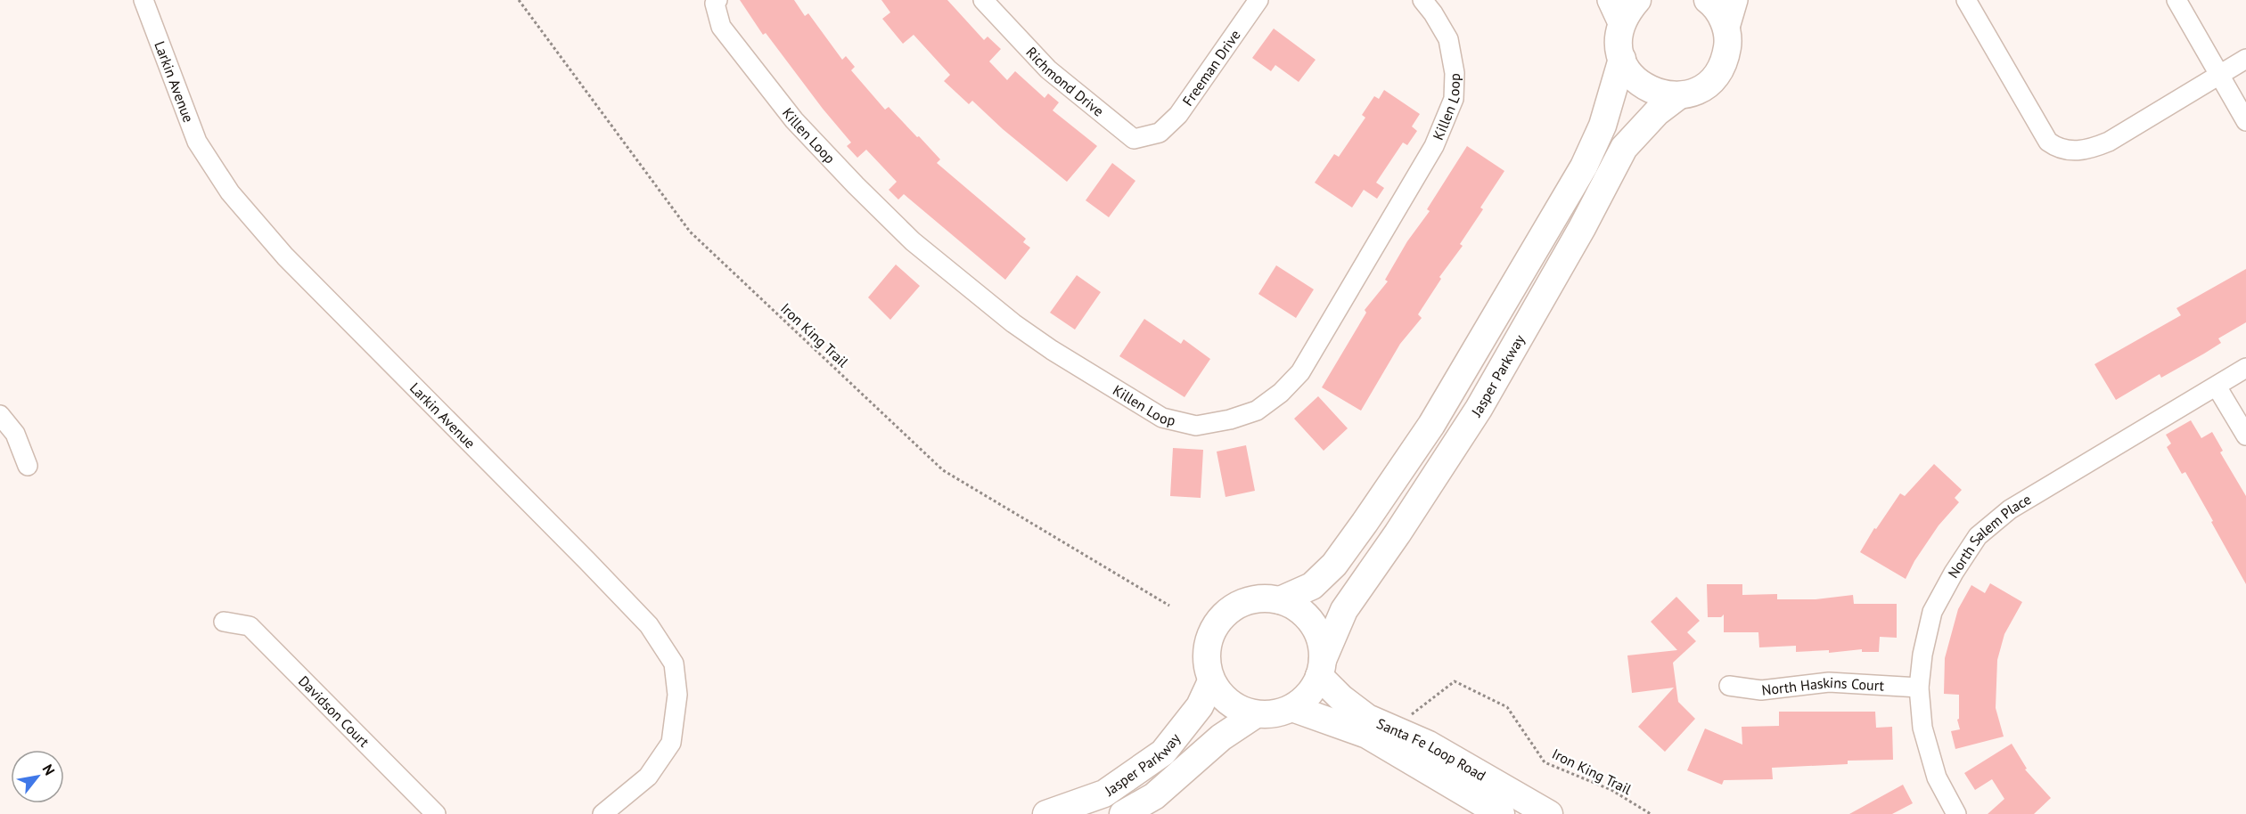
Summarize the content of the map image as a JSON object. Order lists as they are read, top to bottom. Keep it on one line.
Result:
{"streets":{"main road":["Jasper Parkway","Santa Fe Loop Road"],"street":["Freeman Drive","Larkin Avenue","Richmond Drive","Killen Loop","North Salem Place","North Haskins Court","Davidson Court"],"path":["Iron King Trail"]},"crossings":[["Freeman Drive","Richmond Drive"],["Jasper Parkway","Santa Fe Loop Road"],["North Salem Place","North Haskins Court"]],"north":"top right"}
